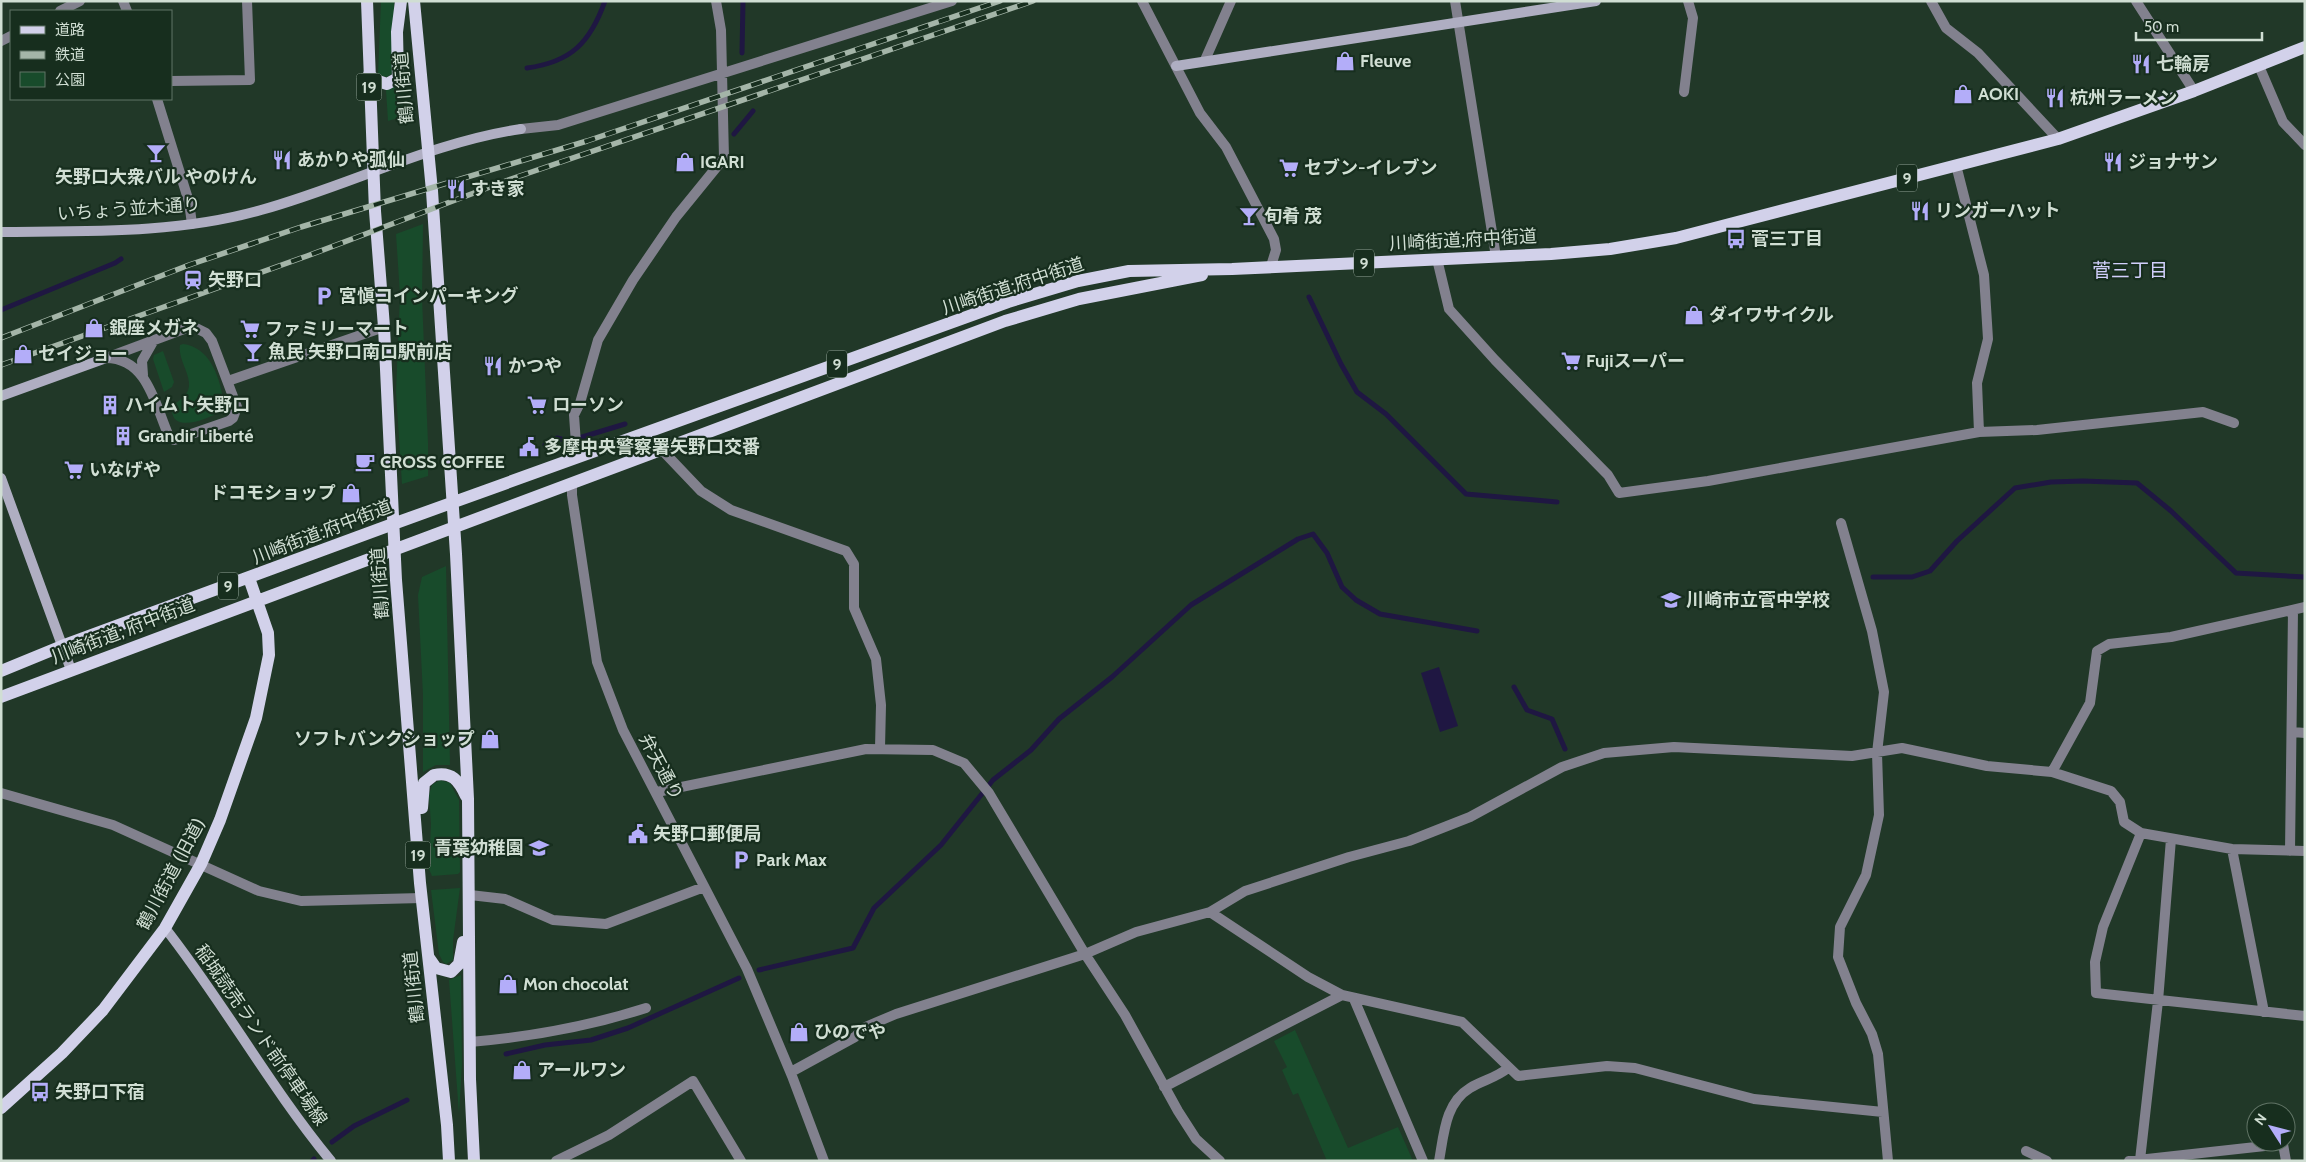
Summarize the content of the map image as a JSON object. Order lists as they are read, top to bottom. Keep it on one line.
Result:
{"streets":{"main road":["19","鶴川街道","9","川崎街道;府中街道","川崎街道:府中街道","川崎街道; 府中街道","鶴川街道 (旧道)"],"street":["いちょう並木通り","弁天通り","稲城読売ランド前停車場線"]},"crossings":[["19","鶴川街道"],["鶴川街道","9"],["鶴川街道","いちょう並木通り"],["鶴川街道","川崎街道;府中街道"],["鶴川街道","川崎街道:府中街道"],["鶴川街道","川崎街道; 府中街道"],["9","川崎街道;府中街道"],["9","川崎街道:府中街道"],["9","川崎街道; 府中街道"],["9","弁天通り"],["川崎街道;府中街道","川崎街道:府中街道"],["川崎街道:府中街道","鶴川街道 (旧道)"],["川崎街道; 府中街道","鶴川街道 (旧道)"],["鶴川街道 (旧道)","稲城読売ランド前停車場線"]],"districts":["菅三丁目"],"places":{"shop":["Fleuve","AOKI","IGARI","ダイワサイクル","銀座メガネ","セイジョー","ドコモショップ","ソフトバンクショップ","Mon chocolat","ひのでや","アールワン"],"restaurant":["七輪房","杭州ラーメン","あかりや弧仙","ジョナサン","すき家","リンガーハット","かつや"],"bar":["矢野口大衆バル やのけん","旬肴 茂","魚民 矢野口南口駅前店"],"supermarket":["セブン-イレブン","ファミリーマート","Fujiスーパー","ローソン","いなげや"],"bus stop":["菅三丁目","矢野口下宿"],"station":["矢野口"],"parking":["宮愼コインパーキング","Park Max"],"building":["ハイムト矢野口","Grandir Liberté"],"public building":["多摩中央警察署矢野口交番","矢野口郵便局"],"cafe":["CROSS COFFEE"],"school or university":["川崎市立菅中学校","青葉幼稚園"]},"legend":["道路","鉄道","公園"],"scale_bar":"50 m","north":"top left"}
